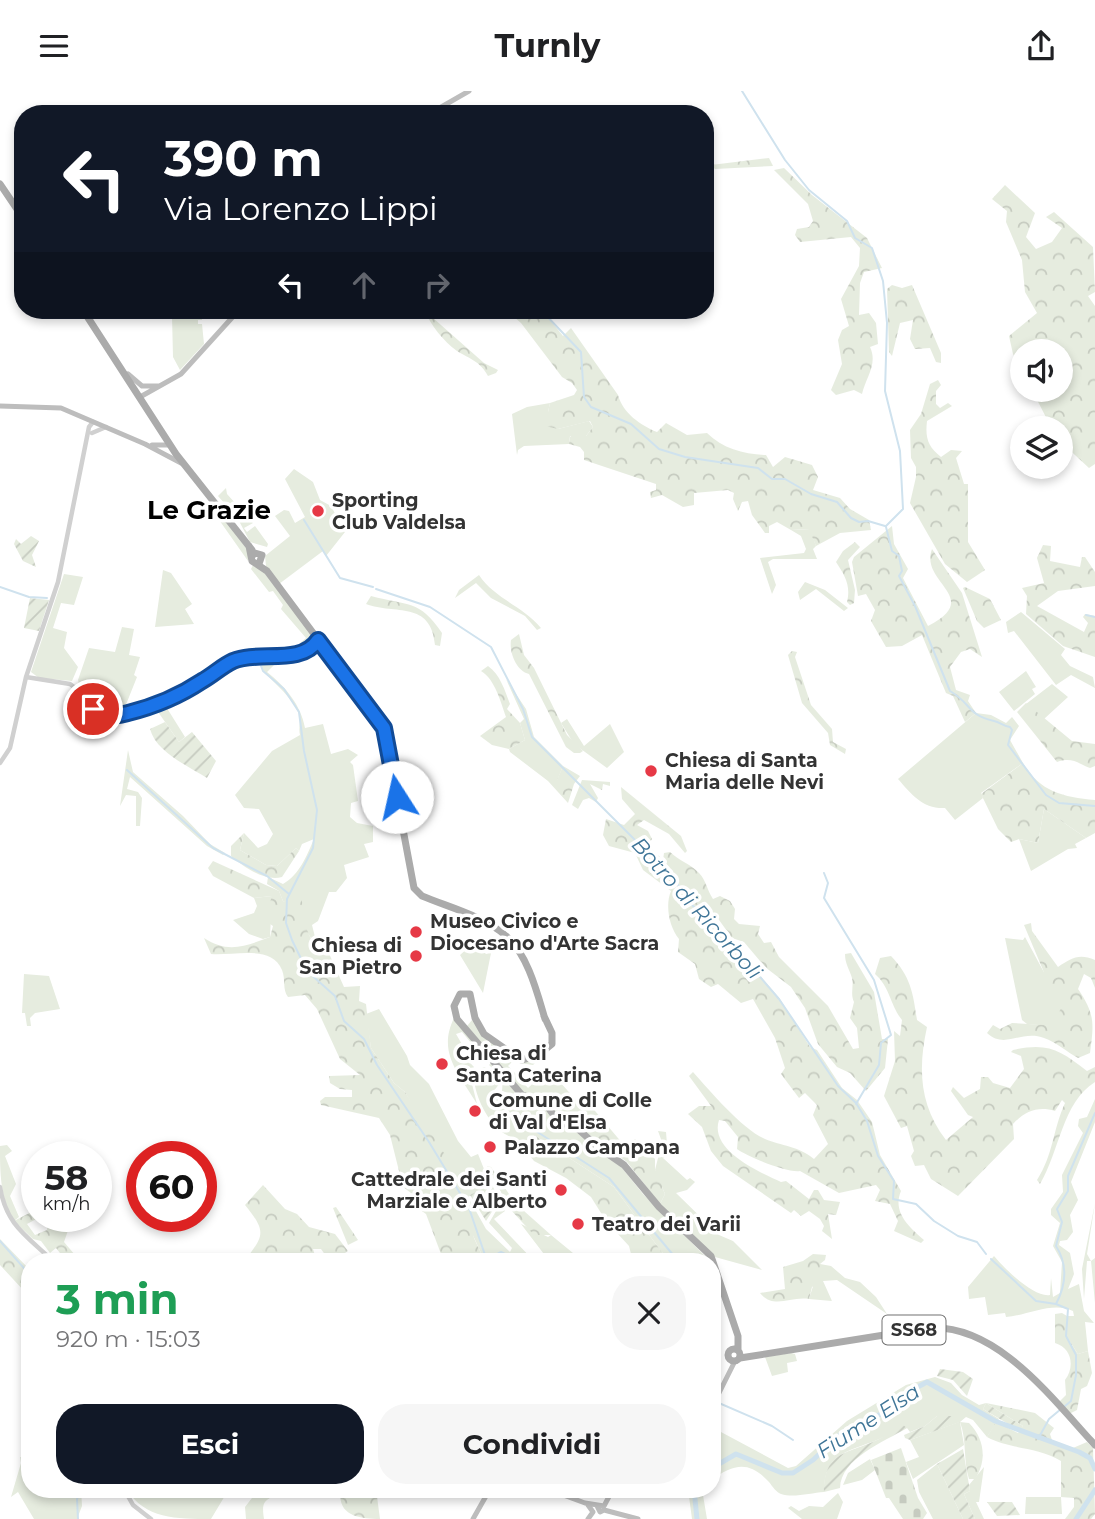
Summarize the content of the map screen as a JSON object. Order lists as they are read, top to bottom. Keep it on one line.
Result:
{"streets":{"main road":["SS68"]},"districts":["Le Grazie"],"water":["Botro di Ricorboli","Fiume Elsa"],"places":["Sporting Club Valdelsa","Chiesa di Santa Maria delle Nevi","Museo Civico e Diocesano d'Arte Sacra","Chiesa di San Pietro","Chiesa di Santa Caterina","Comune di Colle di Val d'Elsa","Palazzo Campana","Cattedrale dei Santi Marziale e Alberto","Teatro dei Varii"],"page":{"header":"Turnly","turn":["390 m","Via Lorenzo Lippi"],"speed":"58 km/h","limit":"60","heading":["3 min","920 m · 15:03"],"buttons":["Esci","Condividi"]}}
